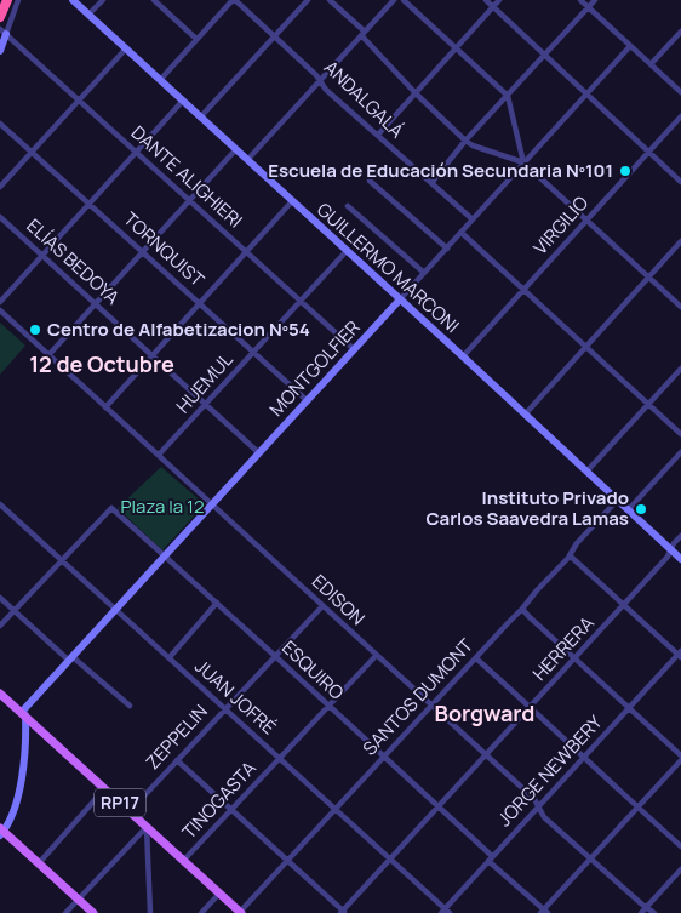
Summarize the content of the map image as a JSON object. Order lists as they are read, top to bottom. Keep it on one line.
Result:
{"streets":{"main road":["RP17"],"street":["ANDALGALÁ","DANTE ALIGHIERI","VIRGILIO","TORNQUIST","ELÍAS BEDOYA","GUILLERMO MARCONI","MONTGOLFIER","HUEMUL","EDISON","HERRERA","ESQUIRO","JUAN JOFRÉ","SANTOS DUMONT","ZEPPELIN","JORGE NEWBERY","TINOGASTA"]},"crossings":[["ANDALGALÁ","MONTGOLFIER"],["DANTE ALIGHIERI","MONTGOLFIER"],["DANTE ALIGHIERI","HUEMUL"],["VIRGILIO","GUILLERMO MARCONI"],["TORNQUIST","MONTGOLFIER"],["TORNQUIST","HUEMUL"],["ELÍAS BEDOYA","MONTGOLFIER"],["ELÍAS BEDOYA","HUEMUL"],["GUILLERMO MARCONI","MONTGOLFIER"],["GUILLERMO MARCONI","HUEMUL"],["GUILLERMO MARCONI","HERRERA"],["GUILLERMO MARCONI","SANTOS DUMONT"],["MONTGOLFIER","EDISON"],["MONTGOLFIER","ESQUIRO"],["MONTGOLFIER","JUAN JOFRÉ"],["MONTGOLFIER","RP17"],["HUEMUL","EDISON"],["EDISON","HERRERA"],["EDISON","SANTOS DUMONT"],["EDISON","ZEPPELIN"],["EDISON","JORGE NEWBERY"],["EDISON","TINOGASTA"],["HERRERA","ESQUIRO"],["HERRERA","JUAN JOFRÉ"],["ESQUIRO","JUAN JOFRÉ"],["ESQUIRO","SANTOS DUMONT"],["ESQUIRO","ZEPPELIN"],["ESQUIRO","JORGE NEWBERY"],["ESQUIRO","TINOGASTA"],["JUAN JOFRÉ","SANTOS DUMONT"],["JUAN JOFRÉ","ZEPPELIN"],["JUAN JOFRÉ","JORGE NEWBERY"],["JUAN JOFRÉ","TINOGASTA"],["SANTOS DUMONT","RP17"],["ZEPPELIN","RP17"],["TINOGASTA","RP17"]],"districts":["12 de Octubre","Borgward"],"parks":["Plaza la 12"],"places":["Escuela de Educación Secundaria Nº101","Centro de Alfabetizacion Nº54","Instituto Privado Carlos Saavedra Lamas"]}
